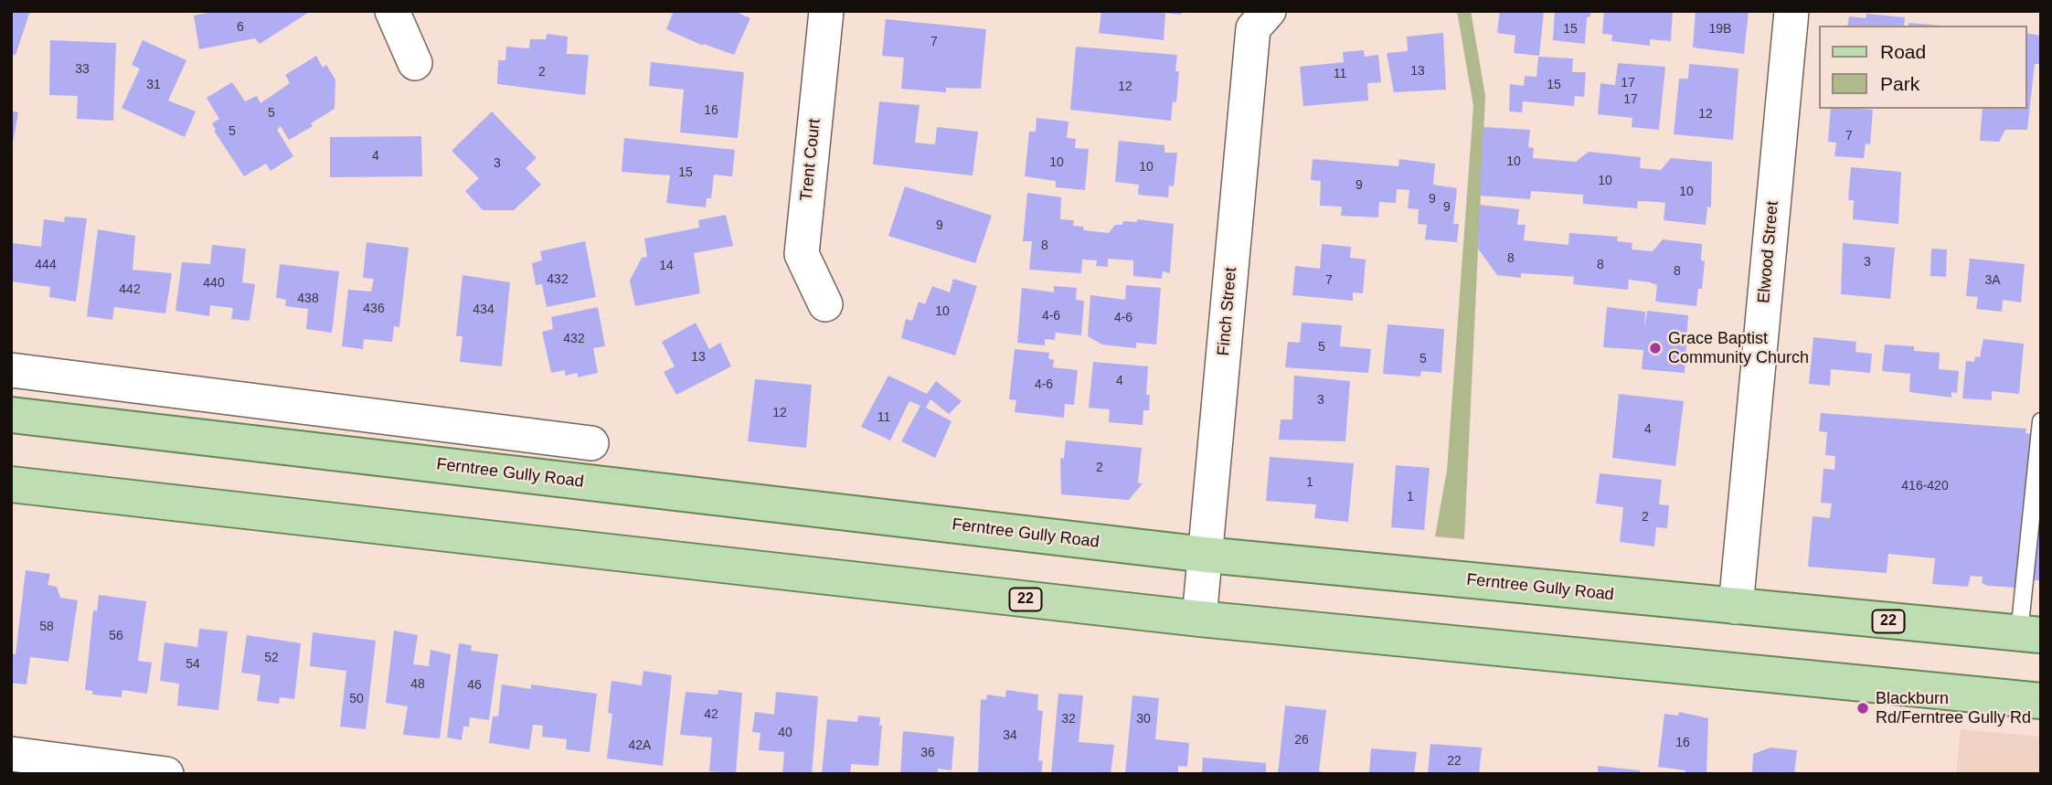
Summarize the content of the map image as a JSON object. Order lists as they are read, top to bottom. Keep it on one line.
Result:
{"streets":{"main road":["Ferntree Gully Road","22"],"street":["Trent Court","Elwood Street","Finch Street"]},"crossings":[["Elwood Street","Ferntree Gully Road"],["Finch Street","Ferntree Gully Road"],["Finch Street","22"]],"places":["Grace Baptist Community Church","Blackburn Rd/Ferntree Gully Rd"],"house_numbers":["6","15","19B","7","33","13","2","11","17","31","15","12","17","16","5","12","5","7","4","10","10","3","10","15","10","9","10","9","9","9","8","8","3","444","8","14","8","432","7","3A","440","442","438","436","434","10","4-6","4-6","432","5","13","5","4","4-6","3","12","11","4","2","1","416-420","1","2","58","56","52","54","48","46","50","42","32","30","40","34","26","16","42A","36","22"],"legend":["Road","Park"]}
